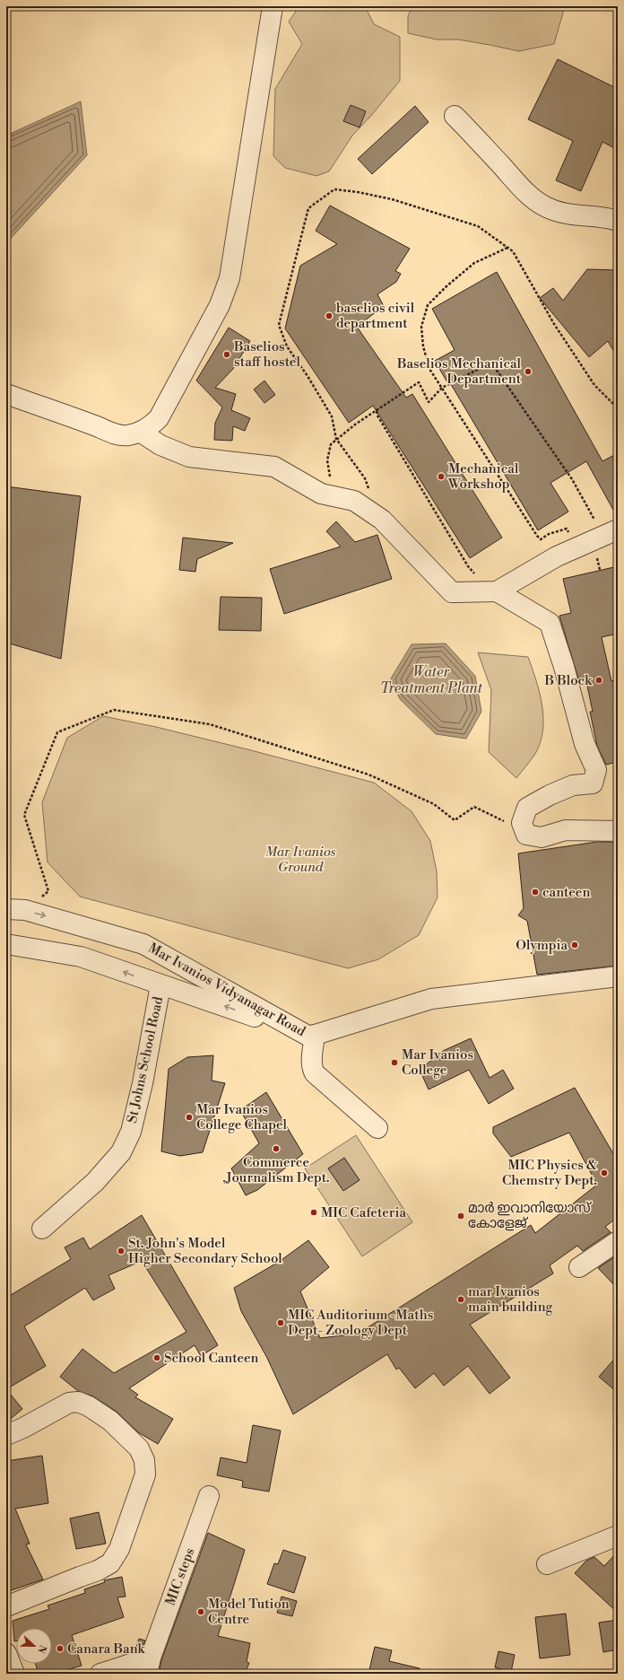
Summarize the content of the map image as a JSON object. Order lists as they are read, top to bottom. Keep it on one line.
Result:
{"streets":{"street":["Mar Ivanios Vidyanagar Road","St Johns School Road","MIC steps"]},"water":["Water Treatment Plant"],"parks":["Mar Ivanios Ground"],"places":["baselios civil department","Baselios staff hostel","Baselios Mechanical Department","Mechanical Workshop","B Block","canteen","Olympia","Mar Ivanios College","Mar Ivanios College Chapel","Commerce ,Journalism Dept.","MIC Physics & Chemstry Dept.","MIC Cafeteria","മാർ ഇവാനിയോസ് കോളേജ്","St. John's Model Higher Secondary School","mar Ivanios main building","MIC Auditorium -Maths Dept- Zoology Dept","School Canteen","Model Tution Centre","Canara Bank"],"north":"right"}
